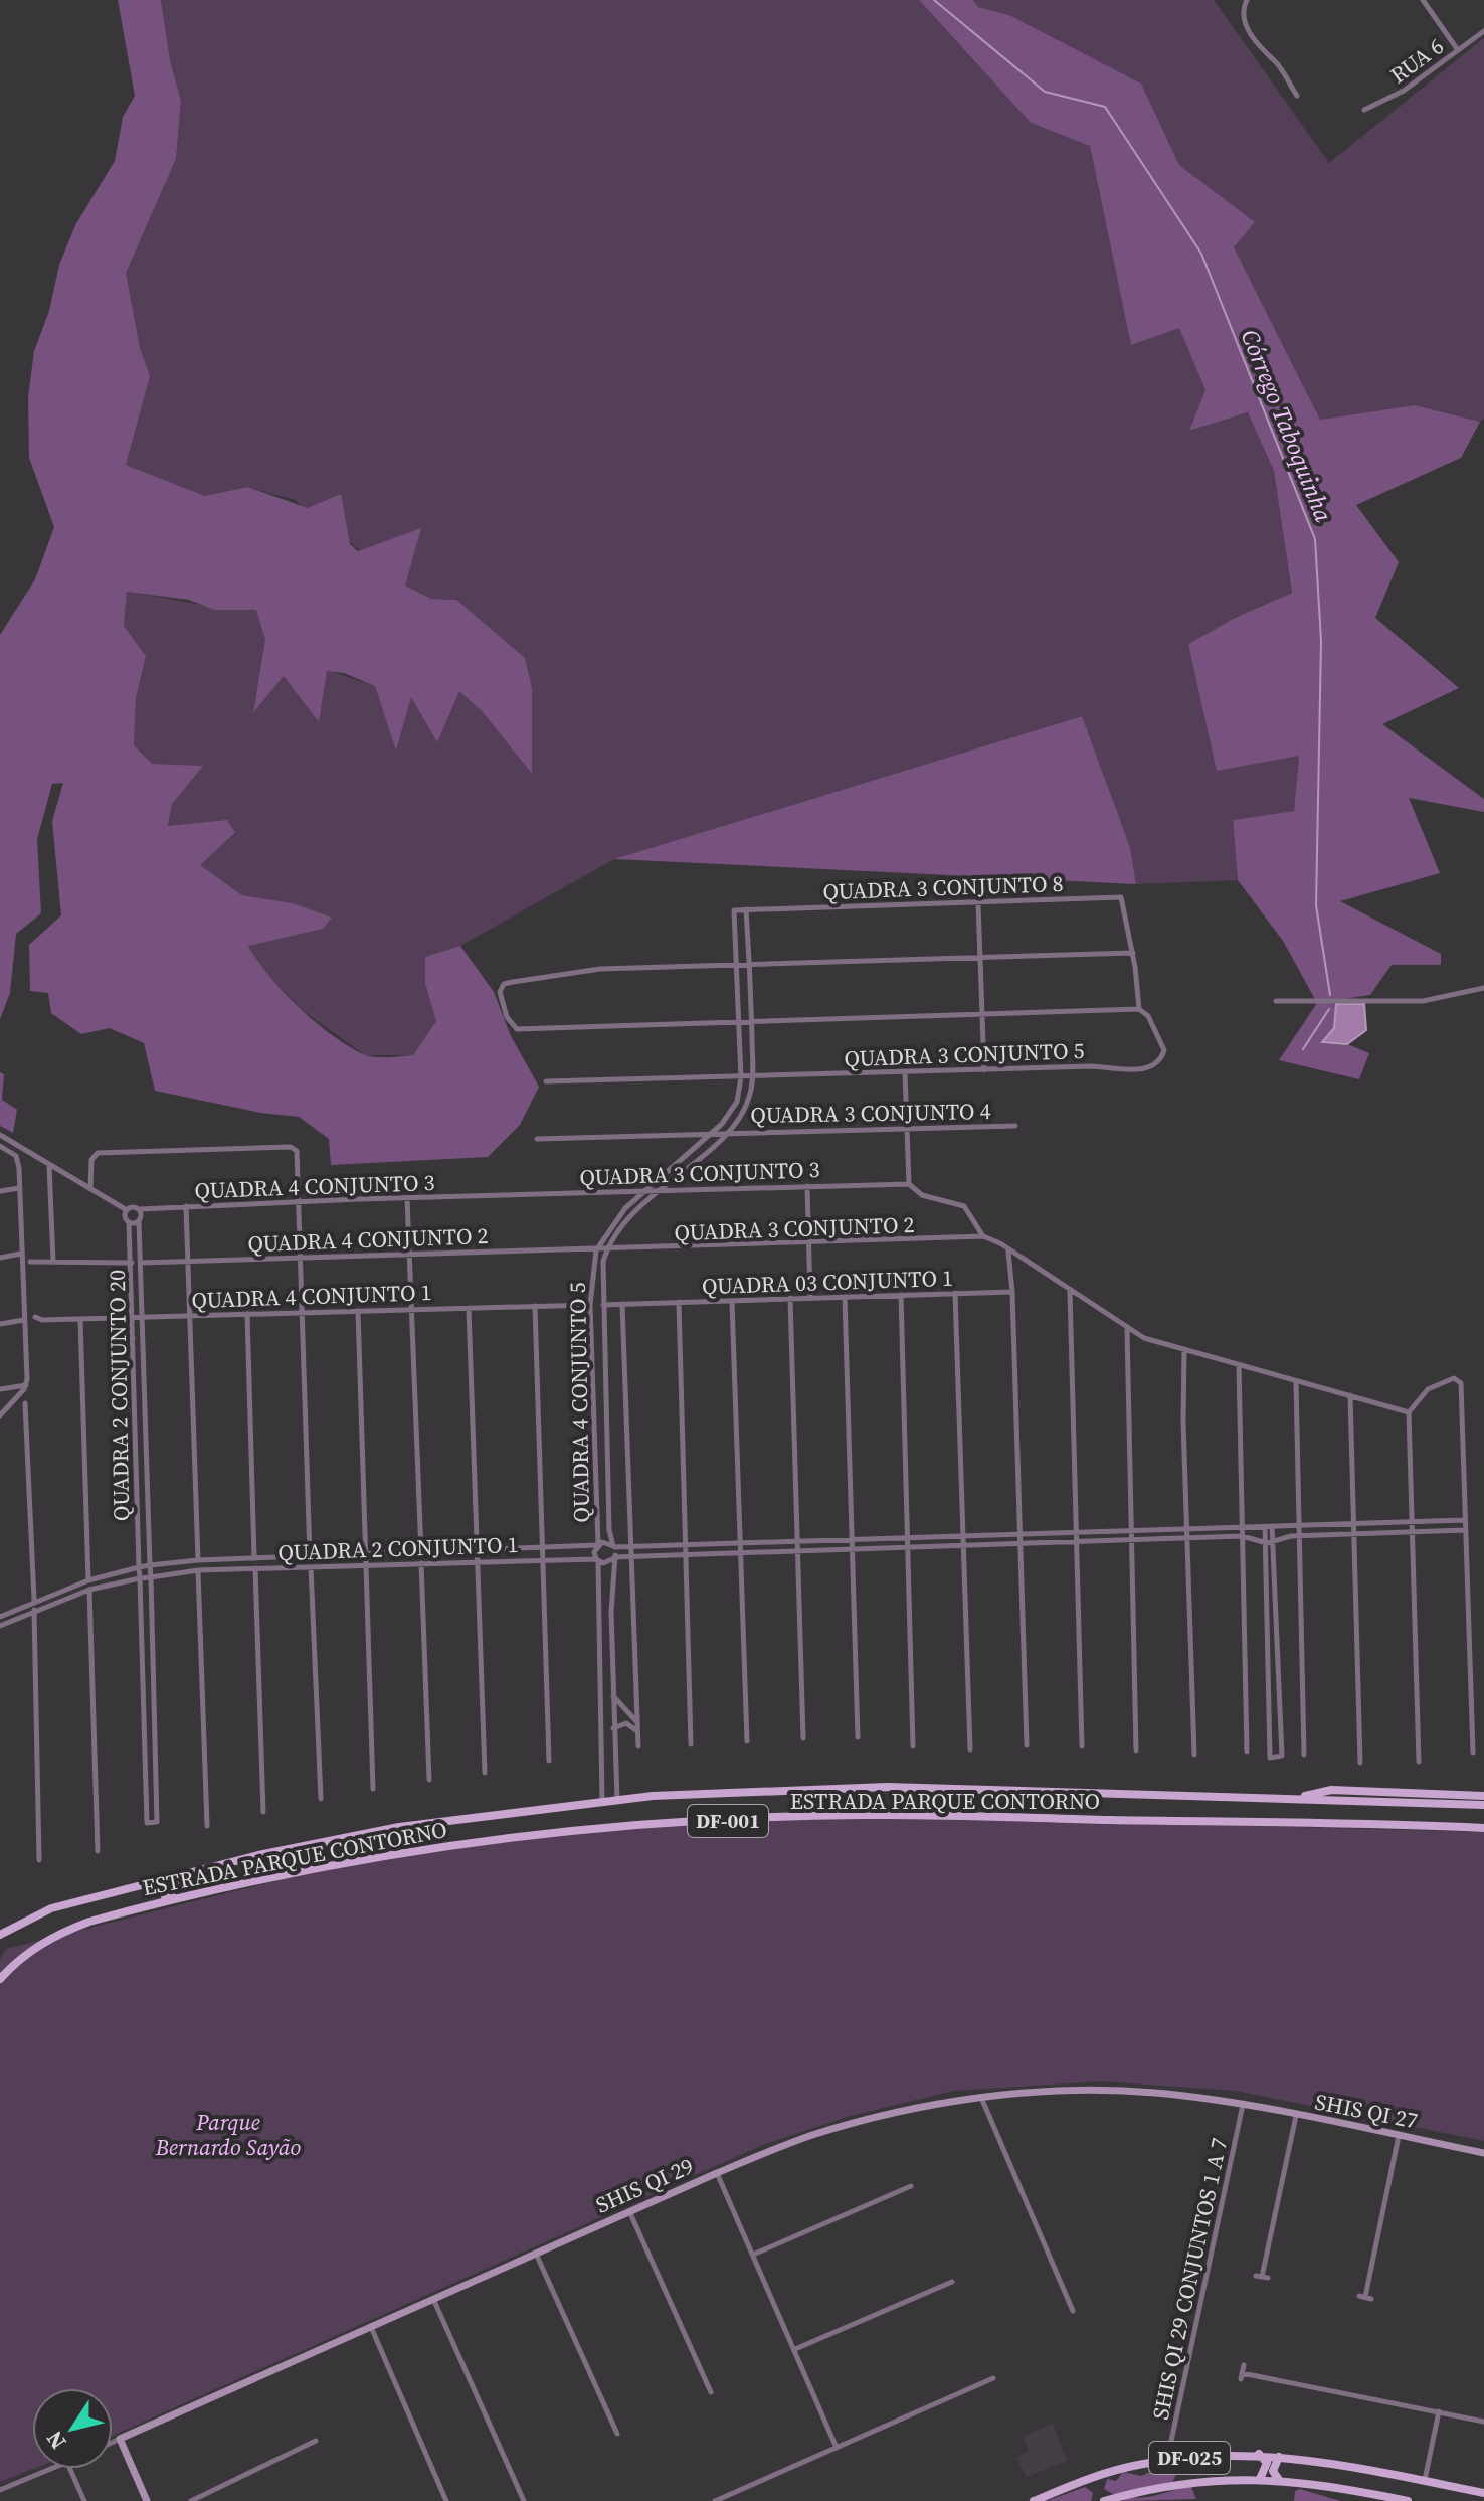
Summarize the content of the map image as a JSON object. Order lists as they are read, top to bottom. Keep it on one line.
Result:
{"streets":{"main road":["ESTRADA PARQUE CONTORNO","DF-001","DF-025"],"street":["RUA 6","QUADRA 3 CONJUNTO 8","QUADRA 3 CONJUNTO 5","QUADRA 3 CONJUNTO 4","QUADRA 3 CONJUNTO 3","QUADRA 4 CONJUNTO 3","QUADRA 3 CONJUNTO 2","QUADRA 4 CONJUNTO 2","QUADRA 03 CONJUNTO 1","QUADRA 4 CONJUNTO 1","QUADRA 2 CONJUNTO 20","QUADRA 4 CONJUNTO 5","QUADRA 2 CONJUNTO 1","SHIS QI 27","SHIS QI 29","SHIS QI 29 CONJUNTOS 1 A 7"]},"crossings":[["QUADRA 3 CONJUNTO 8","QUADRA 4 CONJUNTO 5"],["QUADRA 3 CONJUNTO 5","QUADRA 4 CONJUNTO 5"],["QUADRA 3 CONJUNTO 4","QUADRA 4 CONJUNTO 5"],["QUADRA 3 CONJUNTO 3","QUADRA 4 CONJUNTO 3"],["QUADRA 3 CONJUNTO 3","QUADRA 4 CONJUNTO 5"],["QUADRA 4 CONJUNTO 3","QUADRA 2 CONJUNTO 20"],["QUADRA 3 CONJUNTO 2","QUADRA 4 CONJUNTO 2"],["QUADRA 3 CONJUNTO 2","QUADRA 4 CONJUNTO 5"],["QUADRA 4 CONJUNTO 2","QUADRA 4 CONJUNTO 5"],["QUADRA 03 CONJUNTO 1","QUADRA 4 CONJUNTO 1"],["QUADRA 03 CONJUNTO 1","QUADRA 4 CONJUNTO 5"],["QUADRA 4 CONJUNTO 1","QUADRA 2 CONJUNTO 20"],["QUADRA 4 CONJUNTO 1","QUADRA 4 CONJUNTO 5"],["QUADRA 2 CONJUNTO 20","QUADRA 2 CONJUNTO 1"],["SHIS QI 27","SHIS QI 29"],["SHIS QI 27","SHIS QI 29 CONJUNTOS 1 A 7"],["SHIS QI 29","SHIS QI 29 CONJUNTOS 1 A 7"],["SHIS QI 29 CONJUNTOS 1 A 7","DF-025"]],"water":["Córrego Taboquinha"],"parks":["Parque Bernardo Sayão"],"north":"bottom left"}
